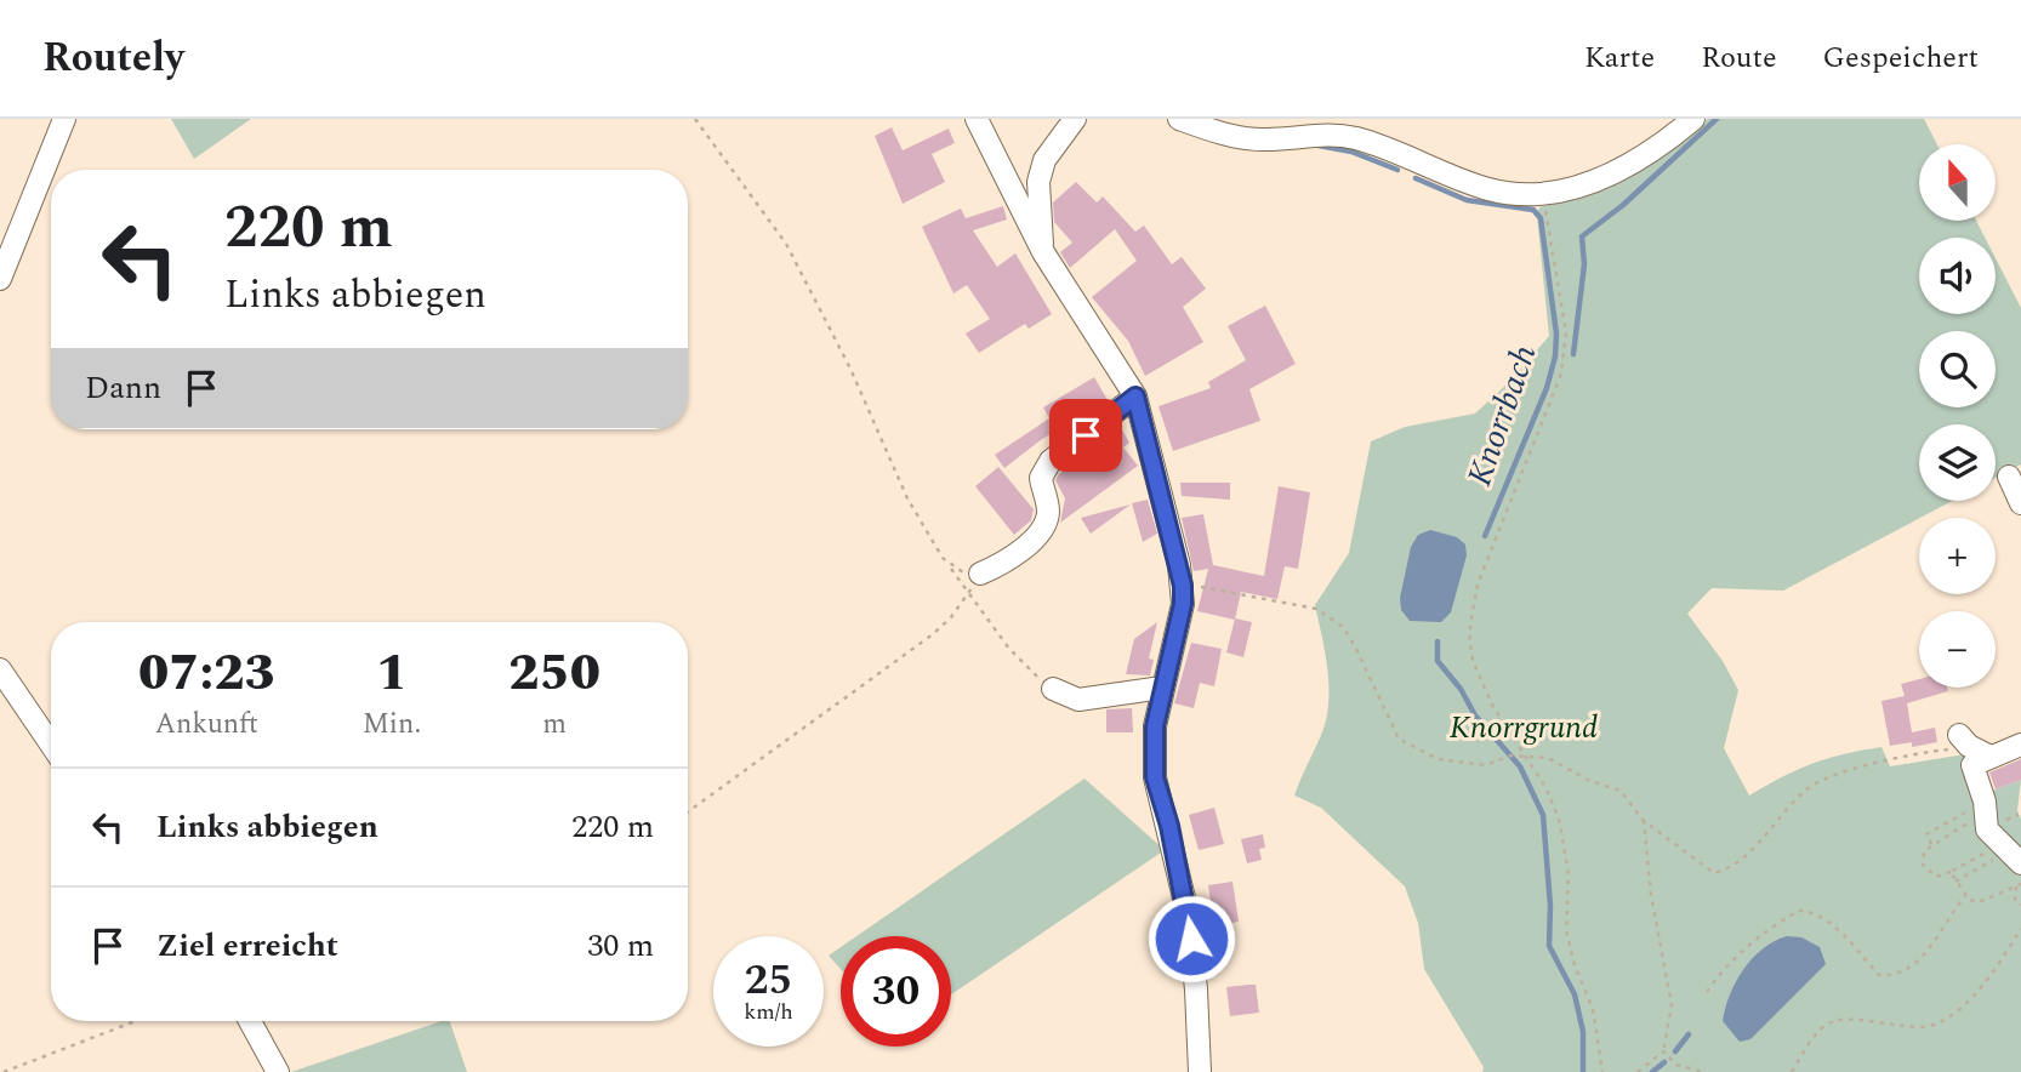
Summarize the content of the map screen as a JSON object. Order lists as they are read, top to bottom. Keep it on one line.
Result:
{"water":["Knorrbach"],"parks":["Knorrgrund"],"north":"top","page":{"header":"Routely","nav":["Karte","Route","Gespeichert"],"map_buttons":["+","−"],"turn":["220 m","Links abbiegen"],"then":"Dann","eta":["07:23","Ankunft","1","Min.","250","m"],"list":[{"name":"Links abbiegen","value":"220 m"},{"name":"Ziel erreicht","value":"30 m"}],"speed":"25 km/h","limit":"30"}}
